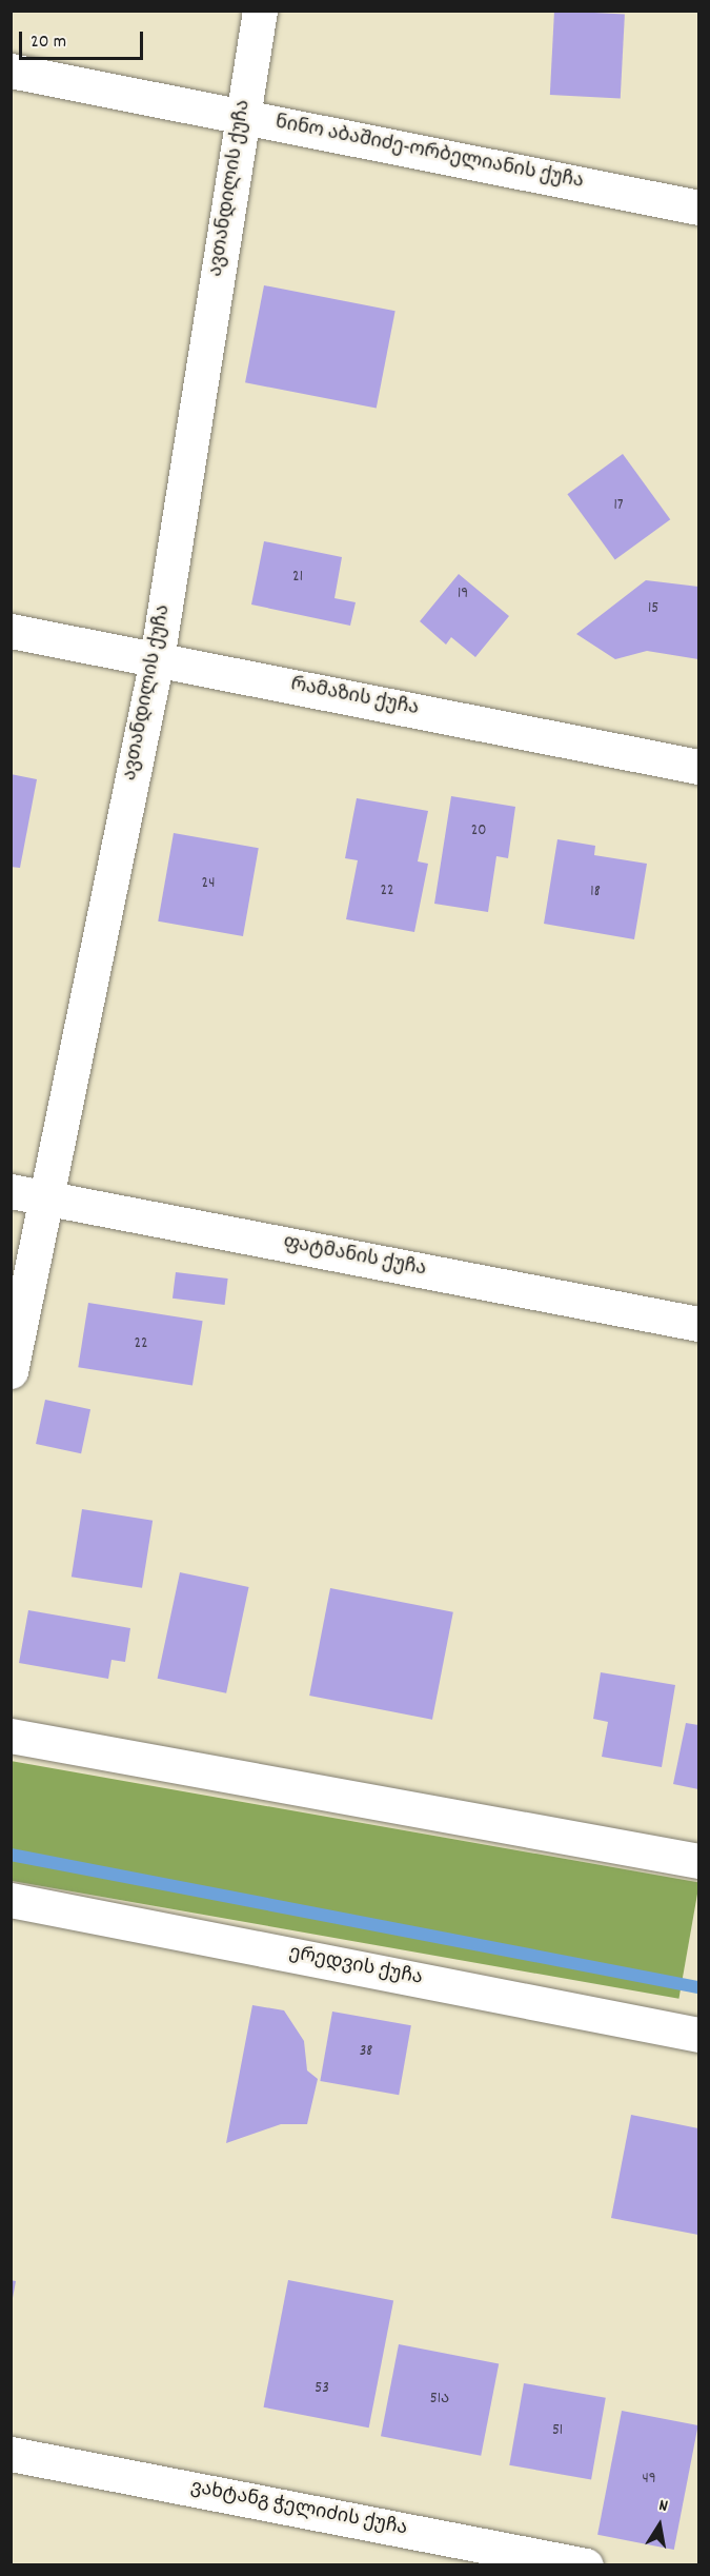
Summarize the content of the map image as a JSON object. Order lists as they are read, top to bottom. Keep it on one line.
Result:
{"streets":{"street":["ნინო აბაშიძე-ორბელიანის ქუჩა","ავთანდილის ქუჩა","რამაზის ქუჩა","ფატმანის ქუჩა","ერედვის ქუჩა","ვახტანგ ჭელიძის ქუჩა"]},"crossings":[["ნინო აბაშიძე-ორბელიანის ქუჩა","ავთანდილის ქუჩა"],["ავთანდილის ქუჩა","რამაზის ქუჩა"],["ავთანდილის ქუჩა","ფატმანის ქუჩა"]],"house_numbers":["17","21","19","15","20","24","22","18","22","38","53","51ა","51","49"],"scale_bar":"20 m","north":"top"}
